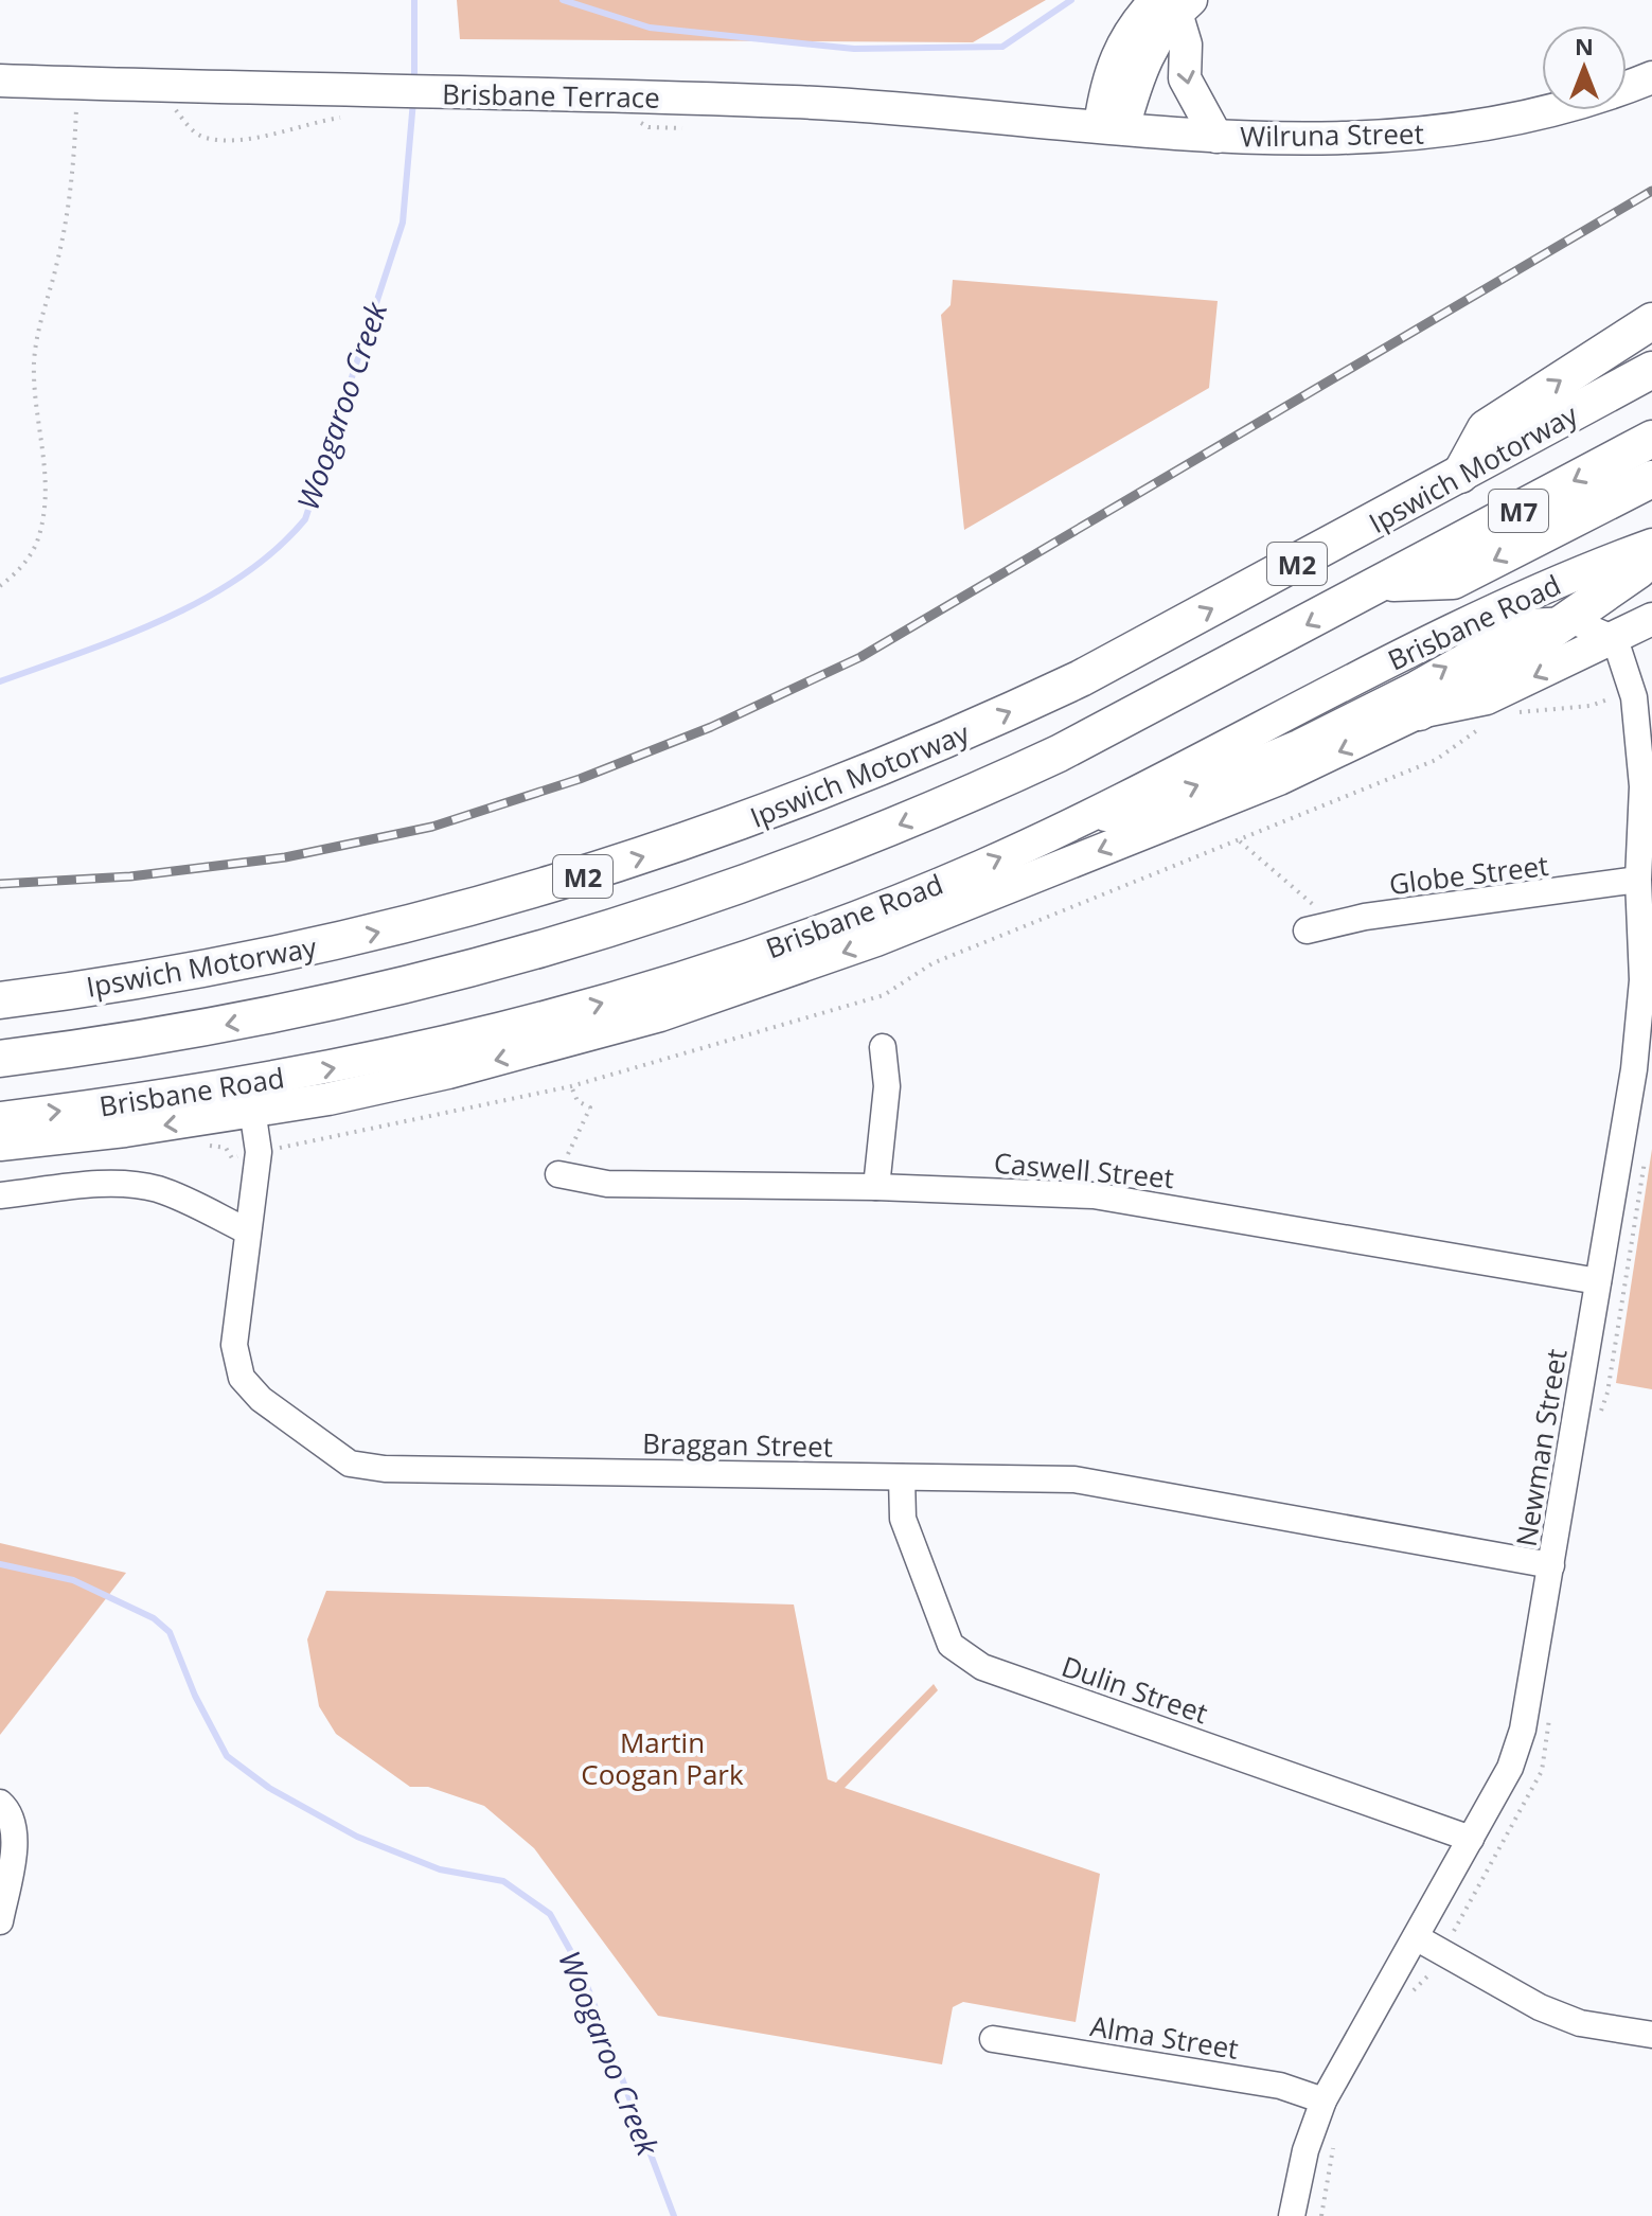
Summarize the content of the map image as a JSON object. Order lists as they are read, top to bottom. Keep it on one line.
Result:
{"streets":{"highway":["Ipswich Motorway","M7","M2"],"main road":["Brisbane Terrace","Wilruna Street","Brisbane Road"],"street":["Globe Street","Caswell Street","Braggan Street","Newman Street","Dulin Street","Alma Street"]},"crossings":[["Brisbane Terrace","Wilruna Street"],["M7","M2"],["Brisbane Road","Braggan Street"],["Brisbane Road","Newman Street"],["Globe Street","Newman Street"],["Caswell Street","Newman Street"],["Braggan Street","Newman Street"],["Braggan Street","Dulin Street"],["Newman Street","Dulin Street"],["Newman Street","Alma Street"]],"water":["Woogaroo Creek"],"parks":["Martin Coogan Park"],"north":"top"}
